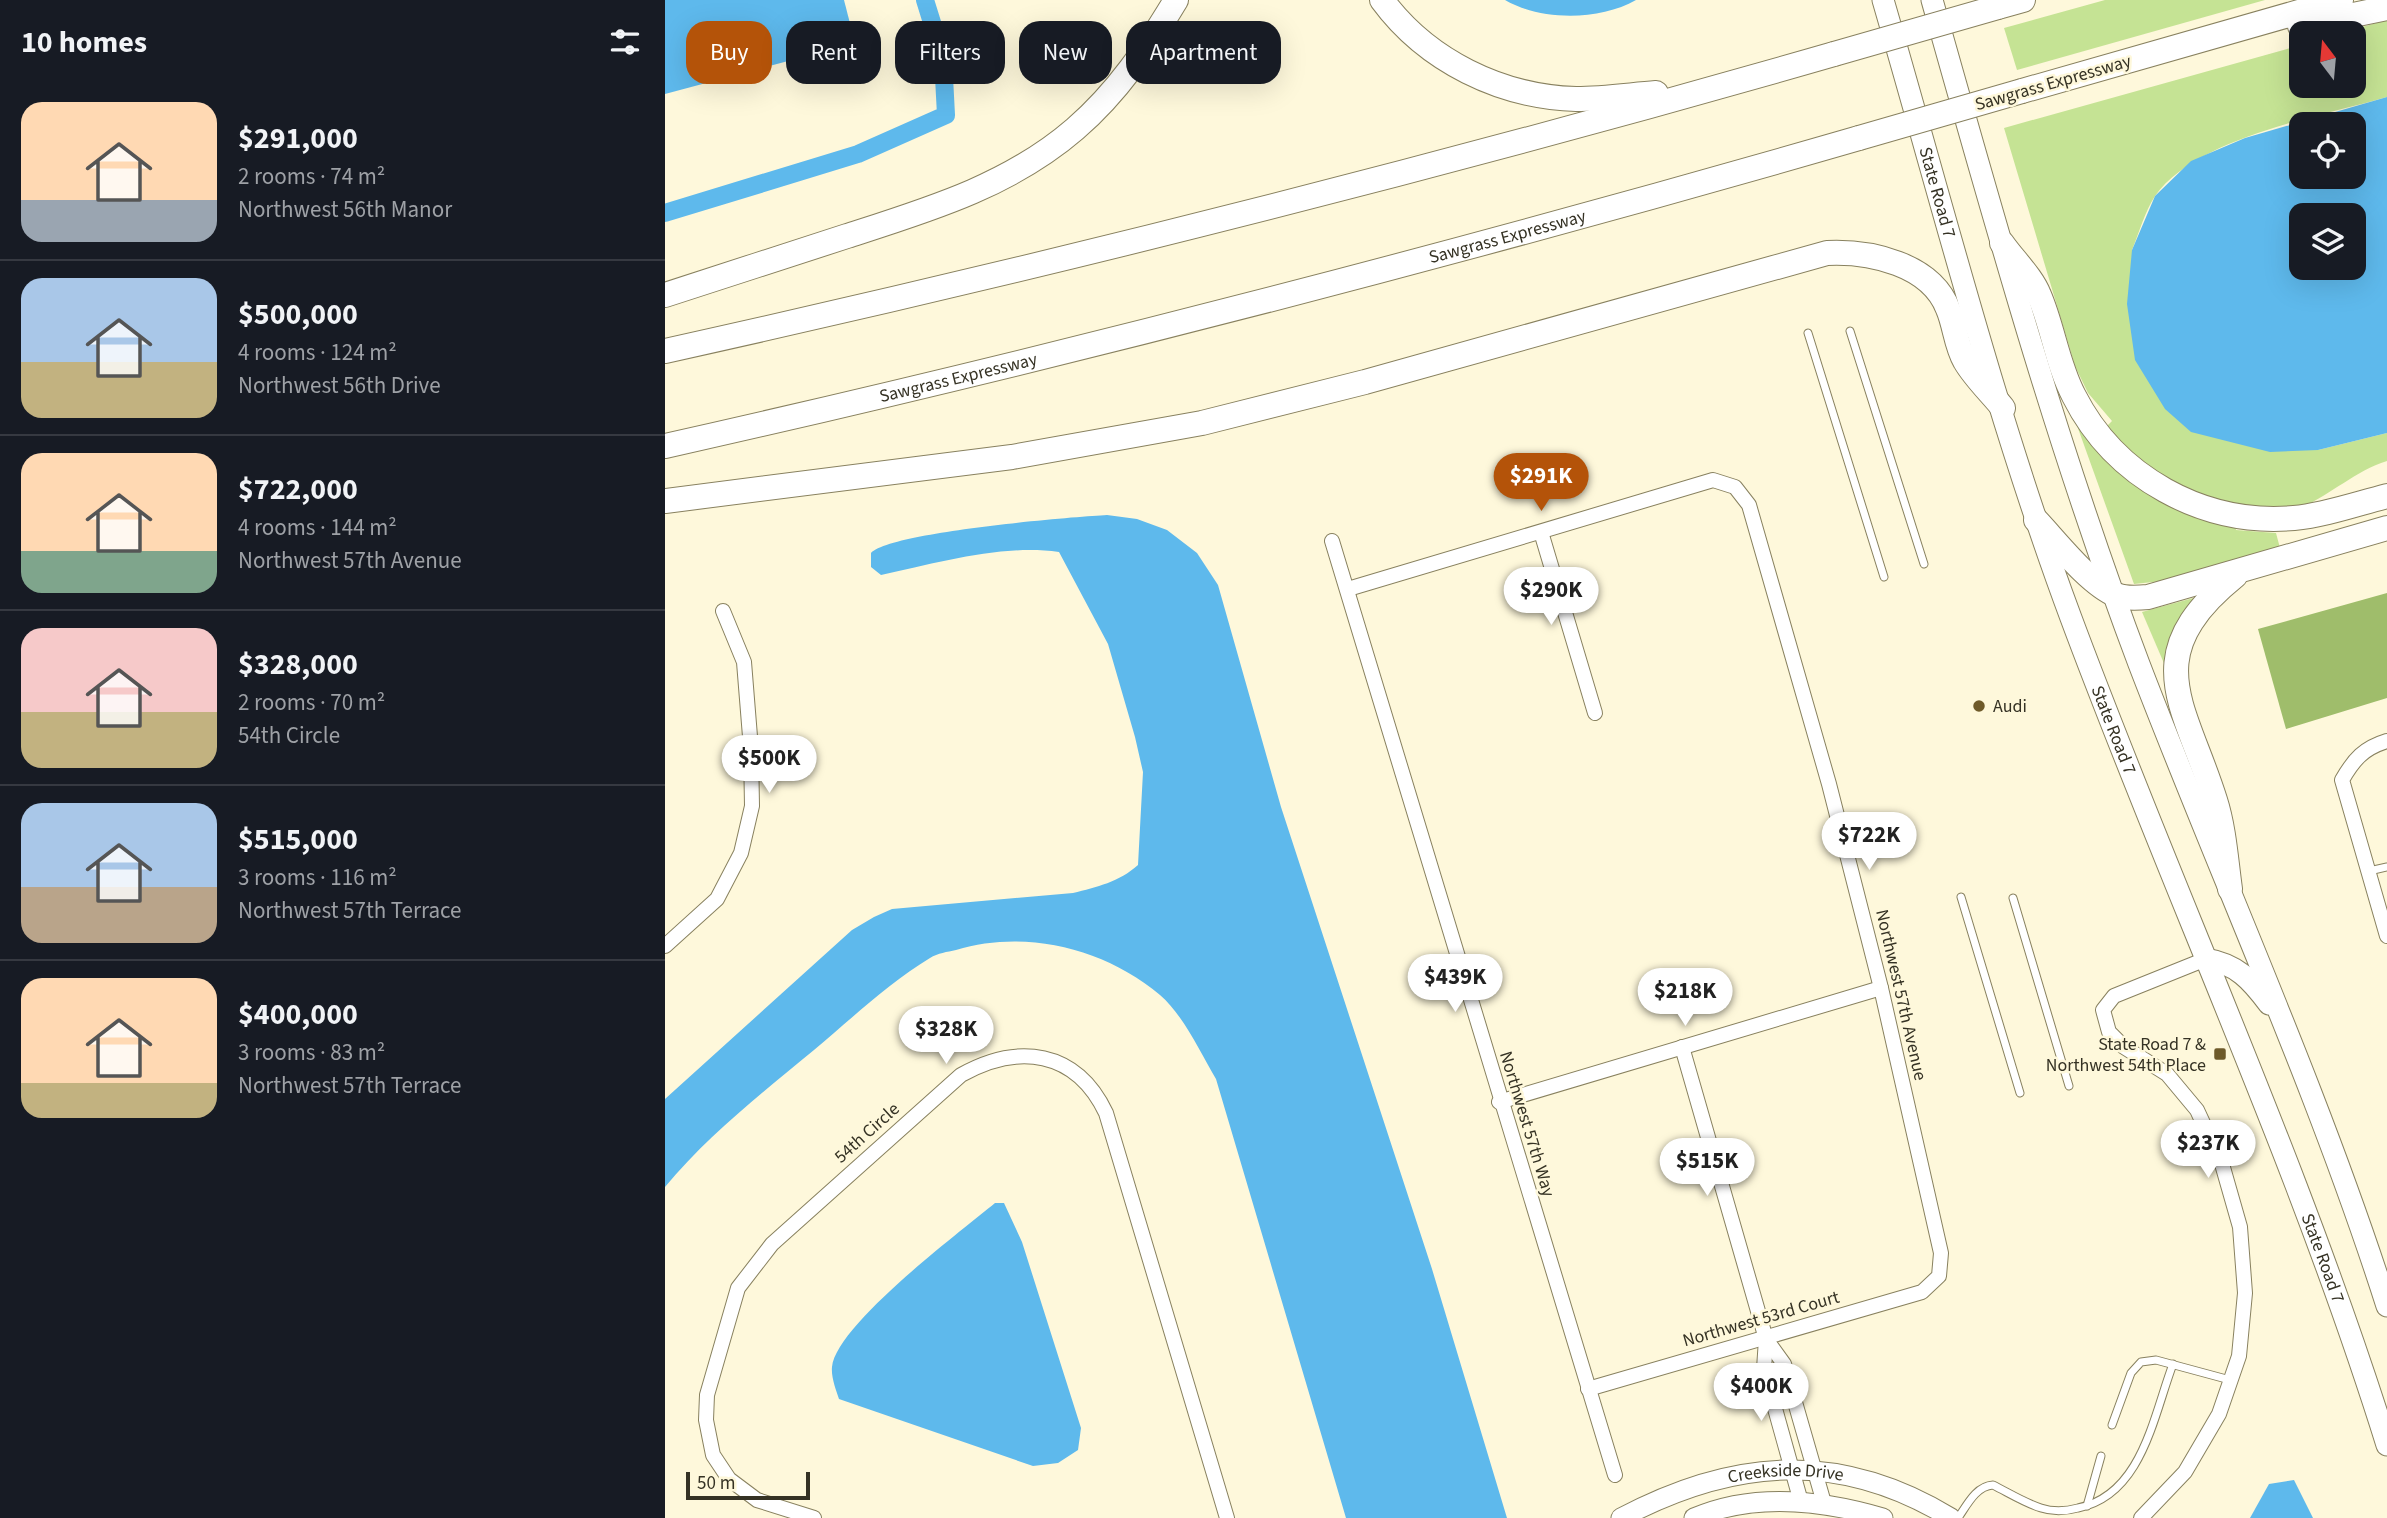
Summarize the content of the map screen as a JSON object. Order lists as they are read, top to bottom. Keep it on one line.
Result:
{"streets":{"highway":["Sawgrass Expressway"],"main road":["State Road 7"],"street":["Northwest 57th Avenue","Northwest 57th Way","54th Circle","Northwest 53rd Court","Creekside Drive"]},"crossings":[["Northwest 57th Avenue","Northwest 53rd Court"],["Northwest 57th Way","Northwest 53rd Court"]],"places":{"other":["Audi"],"transit":["State Road 7 & Northwest 54th Place"]},"scale_bar":"50 m","north":"top","page":{"heading":"10 homes","chip":["Buy","Rent","Filters","New","Apartment"],"list":[{"name":"$291,000","note":"2 rooms · 74 m² · Northwest 56th Manor"},{"name":"$500,000","note":"4 rooms · 124 m² · Northwest 56th Drive"},{"name":"$722,000","note":"4 rooms · 144 m² · Northwest 57th Avenue"},{"name":"$328,000","note":"2 rooms · 70 m² · 54th Circle"},{"name":"$515,000","note":"3 rooms · 116 m² · Northwest 57th Terrace"},{"name":"$400,000","note":"3 rooms · 83 m² · Northwest 57th Terrace"}],"price":["$291K","$290K","$500K","$722K","$439K","$218K","$328K","$237K","$515K","$400K"],"scale":"50 m"}}
